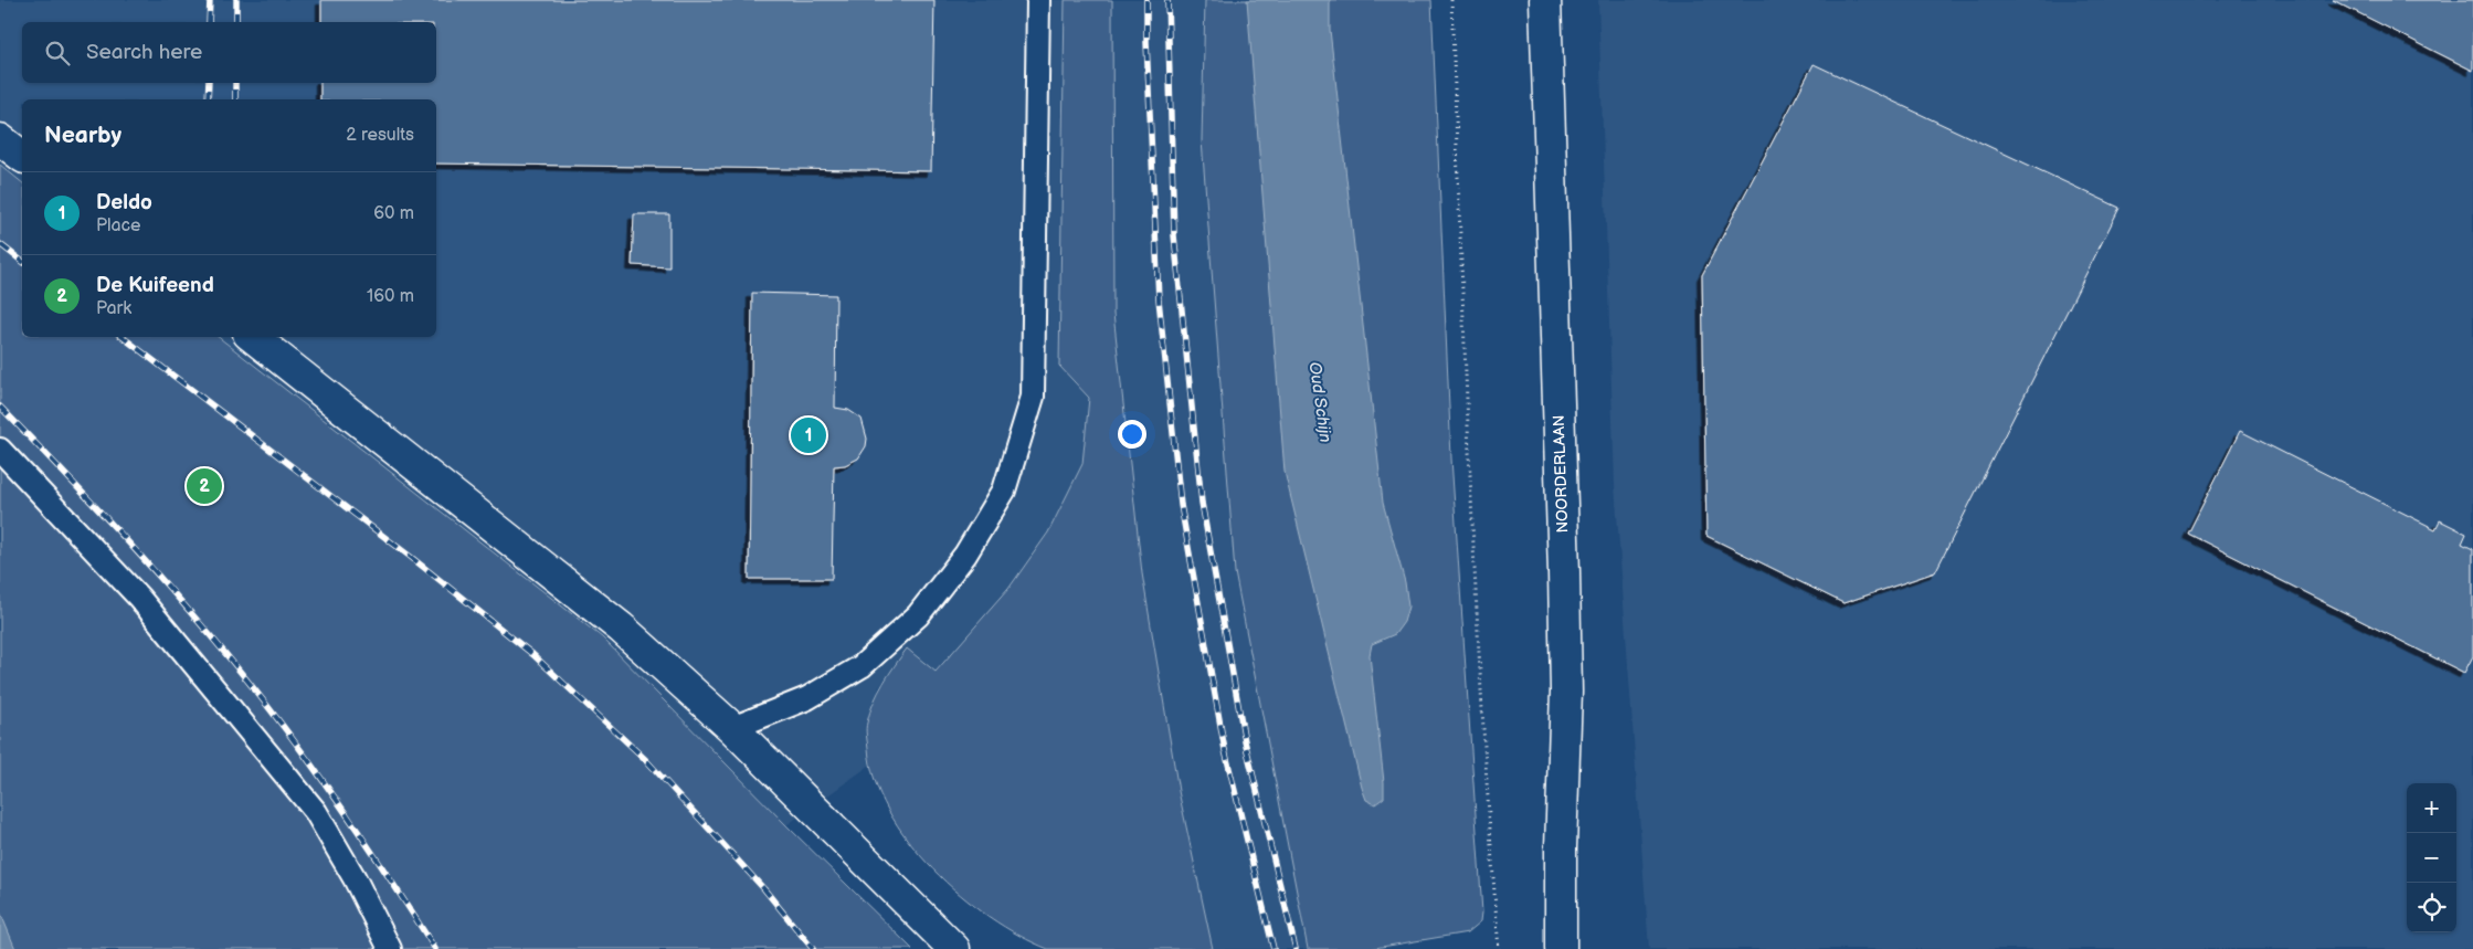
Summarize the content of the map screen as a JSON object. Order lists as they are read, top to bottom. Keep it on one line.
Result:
{"streets":{"street":["NOORDERLAAN"]},"water":["Oud Schijn"],"page":{"search":"Search here","heading":["Nearby","2 results"],"list":[{"mark":"1","name":"Deldo","note":"Place","value":"60 m"},{"mark":"2","name":"De Kuifeend","note":"Park","value":"160 m"}],"pins":["1","2"],"map_buttons":["+","−"]}}
